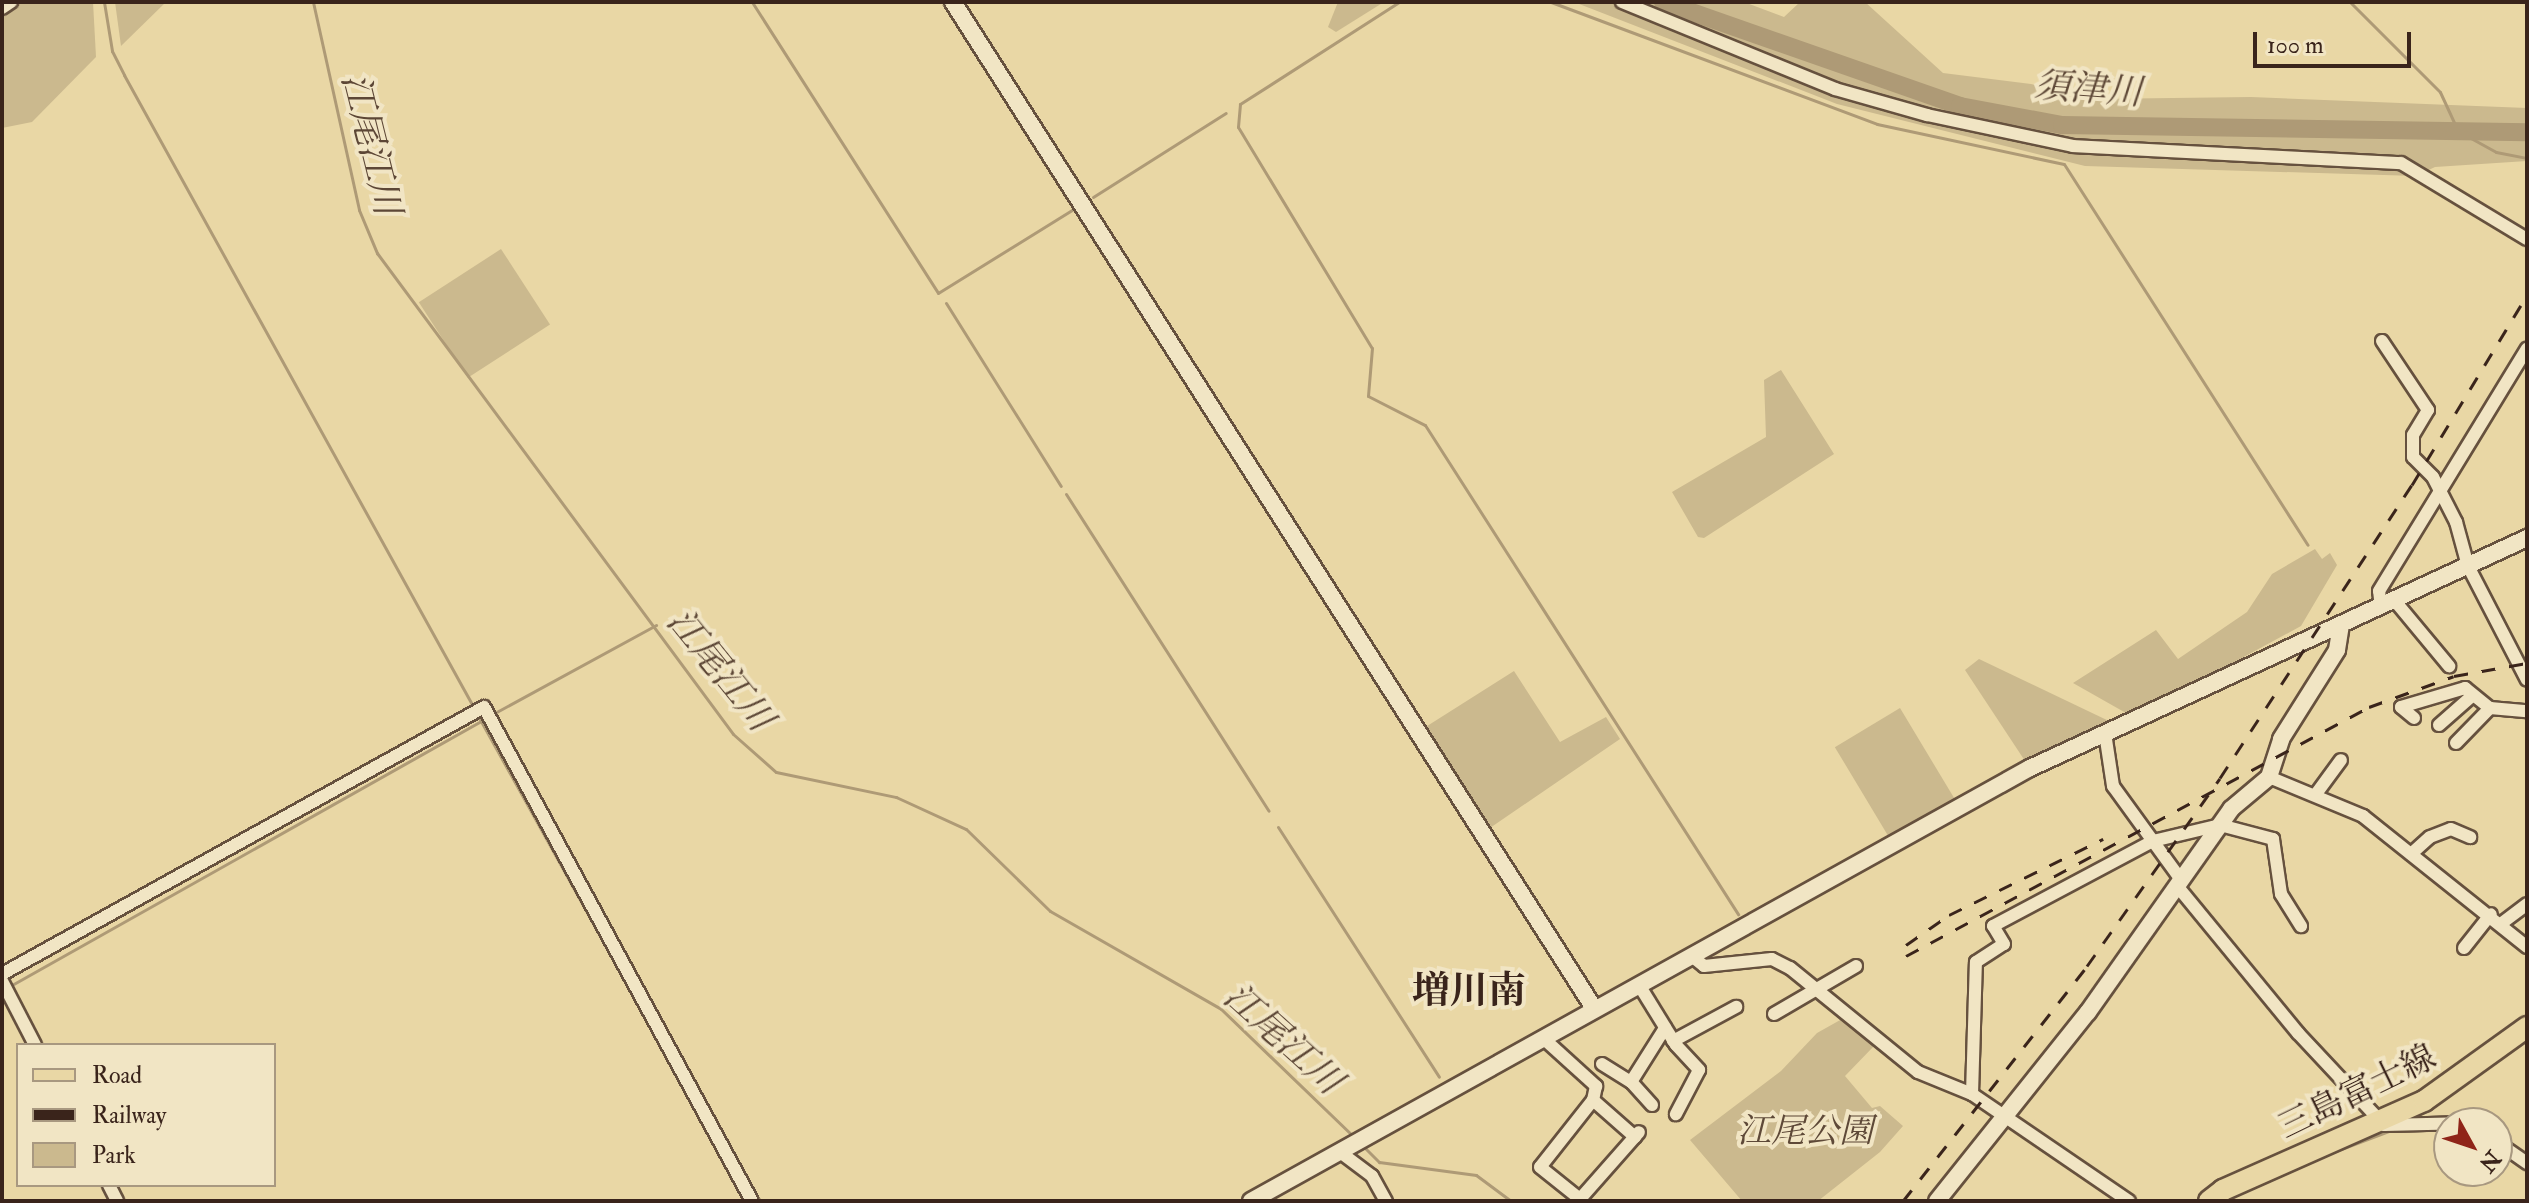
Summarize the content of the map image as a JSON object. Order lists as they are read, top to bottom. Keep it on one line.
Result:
{"streets":{"main road":["三島富士線"]},"districts":["増川南"],"water":["須津川","江尾江川"],"parks":["江尾公園"],"legend":["Road","Railway","Park"],"scale_bar":"100 m","north":"bottom right"}
